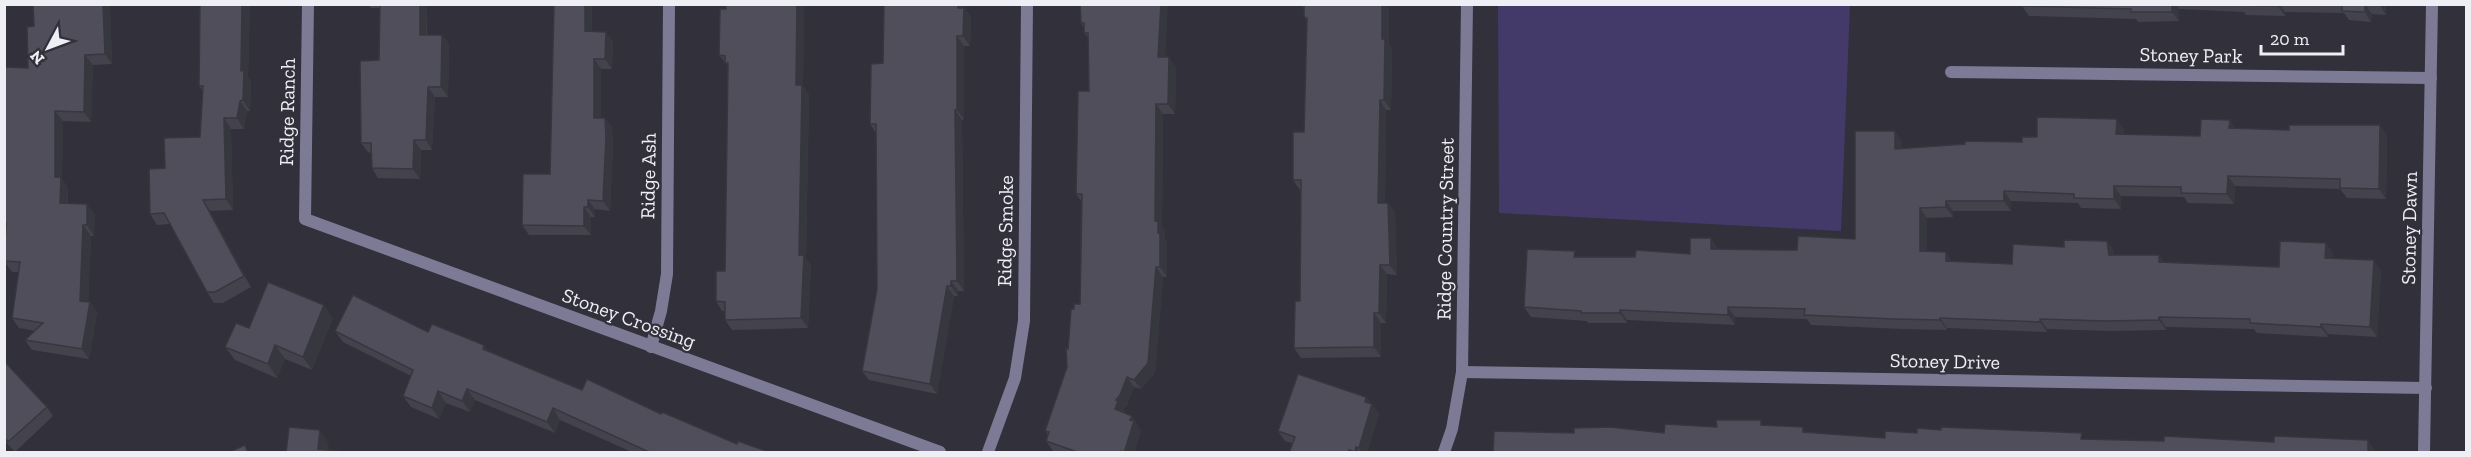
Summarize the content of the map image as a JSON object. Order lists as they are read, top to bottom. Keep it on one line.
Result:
{"streets":{"street":["Stoney Park","Ridge Ranch","Ridge Ash","Stoney Dawn","Ridge Country Street","Ridge Smoke","Stoney Crossing","Stoney Drive"]},"crossings":[["Stoney Park","Stoney Dawn"],["Ridge Ranch","Stoney Crossing"],["Ridge Ash","Stoney Crossing"],["Stoney Dawn","Stoney Drive"],["Ridge Country Street","Stoney Drive"]],"scale_bar":"20 m","north":"bottom left"}
